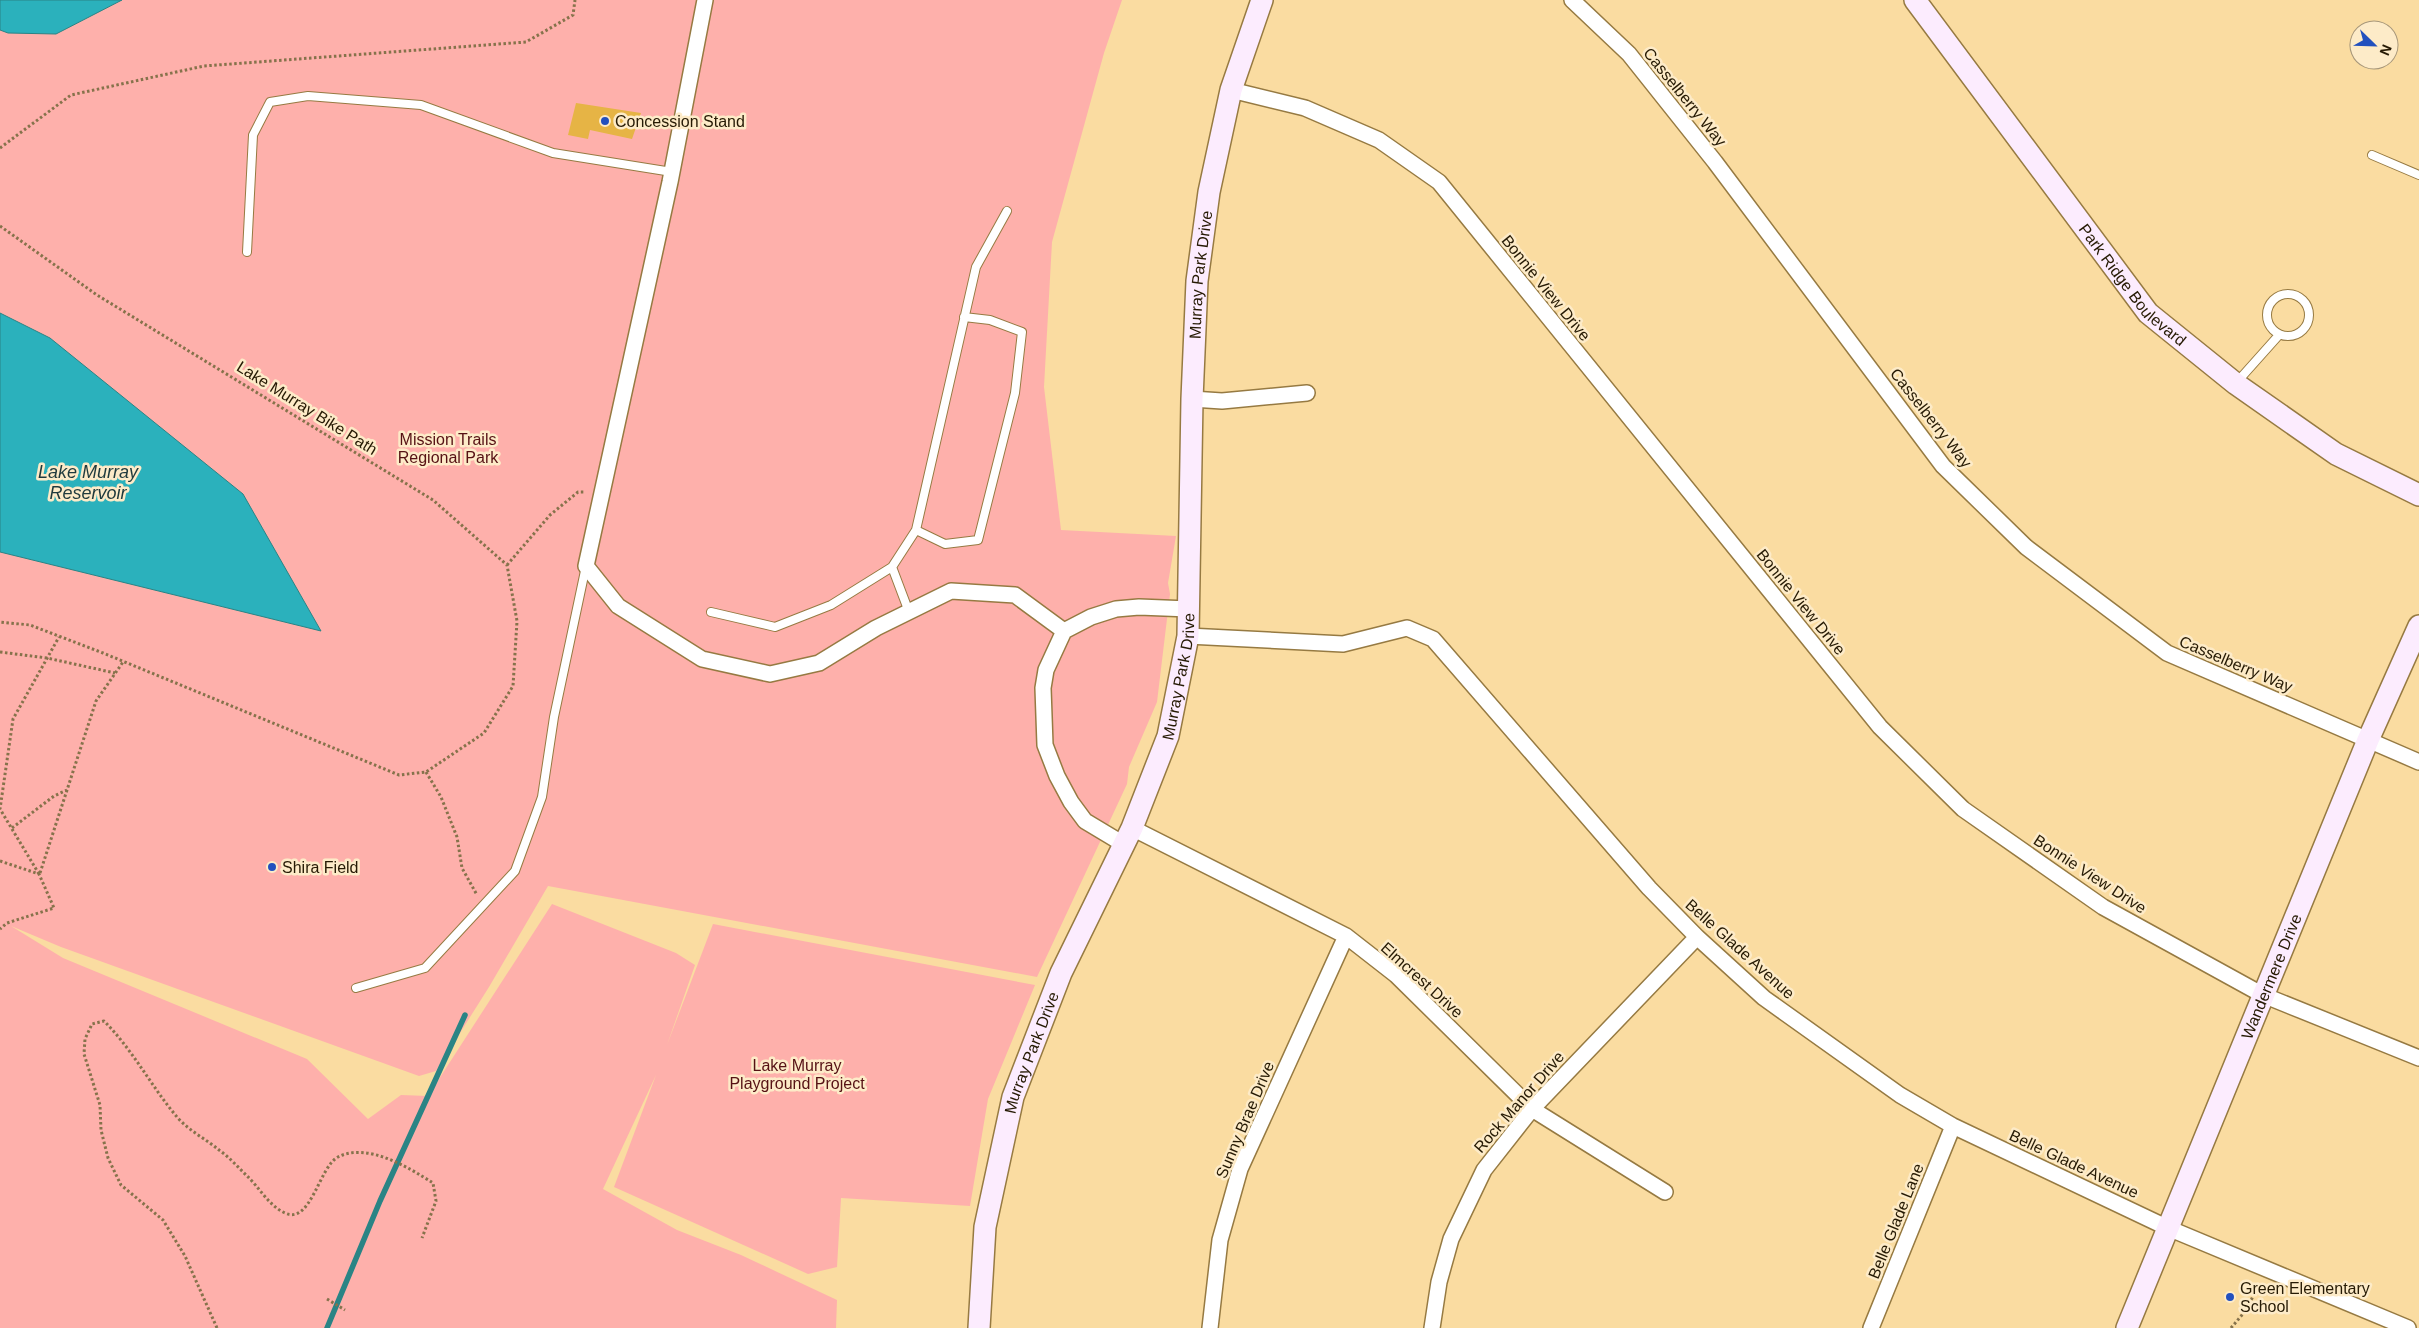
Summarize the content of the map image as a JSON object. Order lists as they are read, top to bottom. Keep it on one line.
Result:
{"streets":{"street":["Casselberry Way","Murray Park Drive","Park Ridge Boulevard","Bonnie View Drive","Belle Glade Avenue","Wandermere Drive","Elmcrest Drive","Rock Manor Drive","Sunny Brae Drive","Belle Glade Lane"],"path":["Lake Murray Bike Path"]},"crossings":[["Casselberry Way","Wandermere Drive"],["Murray Park Drive","Bonnie View Drive"],["Murray Park Drive","Belle Glade Avenue"],["Murray Park Drive","Elmcrest Drive"],["Bonnie View Drive","Wandermere Drive"],["Belle Glade Avenue","Wandermere Drive"],["Belle Glade Avenue","Rock Manor Drive"],["Belle Glade Avenue","Belle Glade Lane"],["Elmcrest Drive","Rock Manor Drive"],["Elmcrest Drive","Sunny Brae Drive"]],"water":["Lake Murray Reservoir"],"parks":["Mission Trails Regional Park","Lake Murray Playground Project"],"places":["Concession Stand","Shira Field","Green Elementary School"],"north":"bottom right"}
